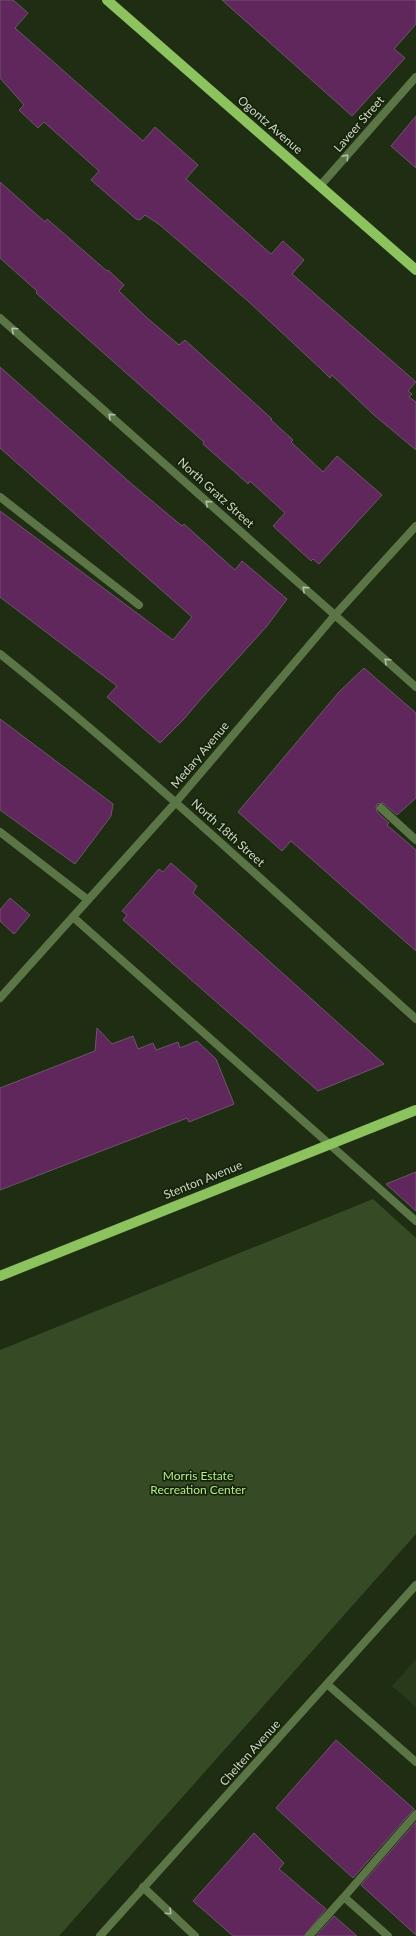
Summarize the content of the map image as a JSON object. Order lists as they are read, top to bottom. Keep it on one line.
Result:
{"streets":{"main road":["Ogontz Avenue","Stenton Avenue"],"street":["Laveer Street","North Gratz Street","Medary Avenue","North 18th Street","Chelten Avenue"]},"crossings":[["Laveer Street","Ogontz Avenue"],["North Gratz Street","Medary Avenue"],["Medary Avenue","North 18th Street"]],"one_way":["Laveer Street","North Gratz Street"],"parks":["Morris Estate Recreation Center"]}
